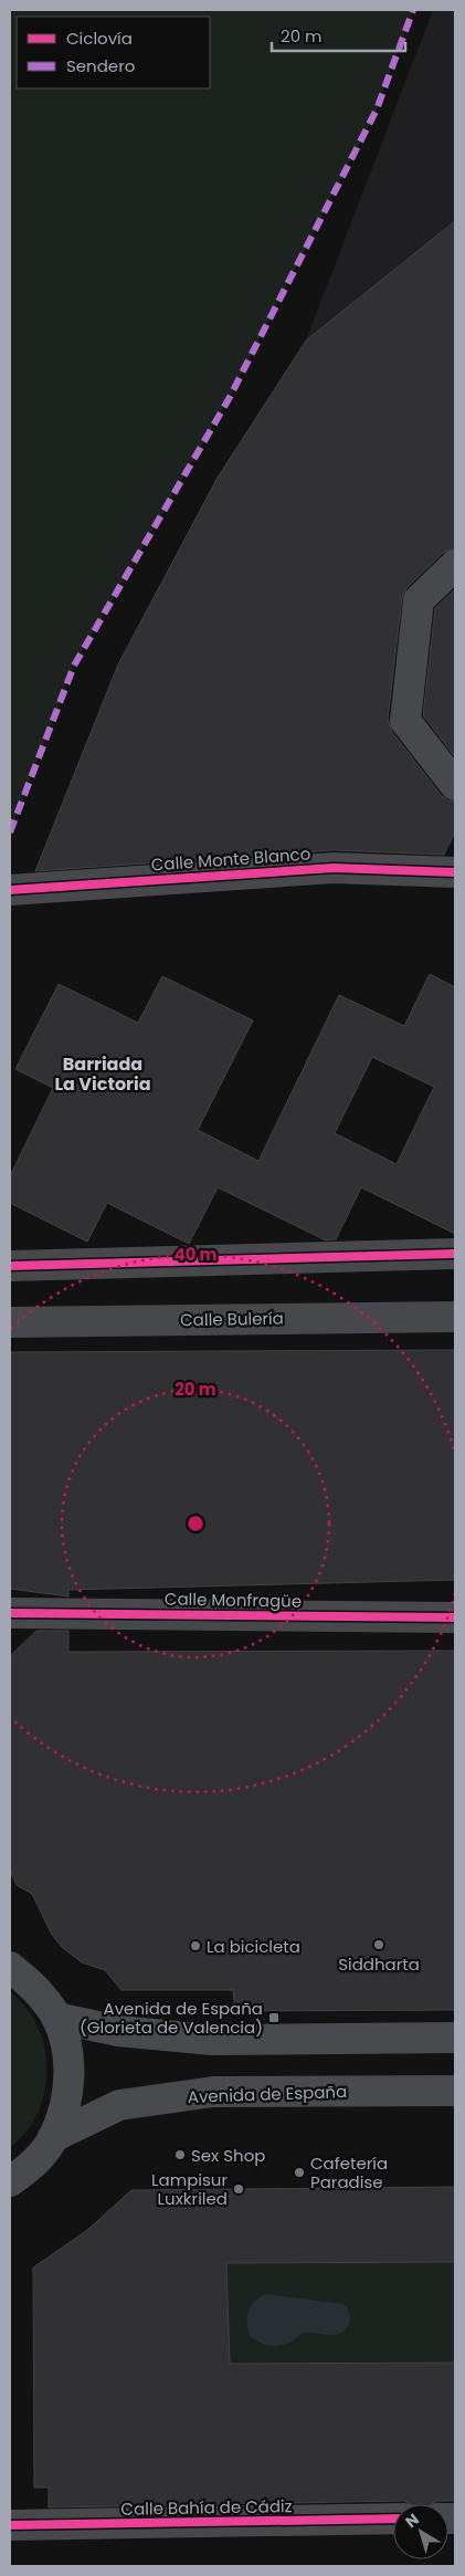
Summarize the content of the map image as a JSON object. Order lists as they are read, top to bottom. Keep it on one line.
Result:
{"streets":{"main road":["Avenida de España"],"street":["Calle Monte Blanco","Calle Bulería","Calle Monfragüe","Calle Bahía de Cádiz"]},"districts":["Barriada La Victoria"],"places":{"other":["Siddharta","La bicicleta","Sex Shop","Cafetería Paradise","Lampisur Luxkriled"],"transit":["Avenida de España (Glorieta de Valencia)"]},"legend":["Ciclovía","Sendero"],"scale_bar":"20 m","north":"top left","rings":["40 m","20 m"]}
